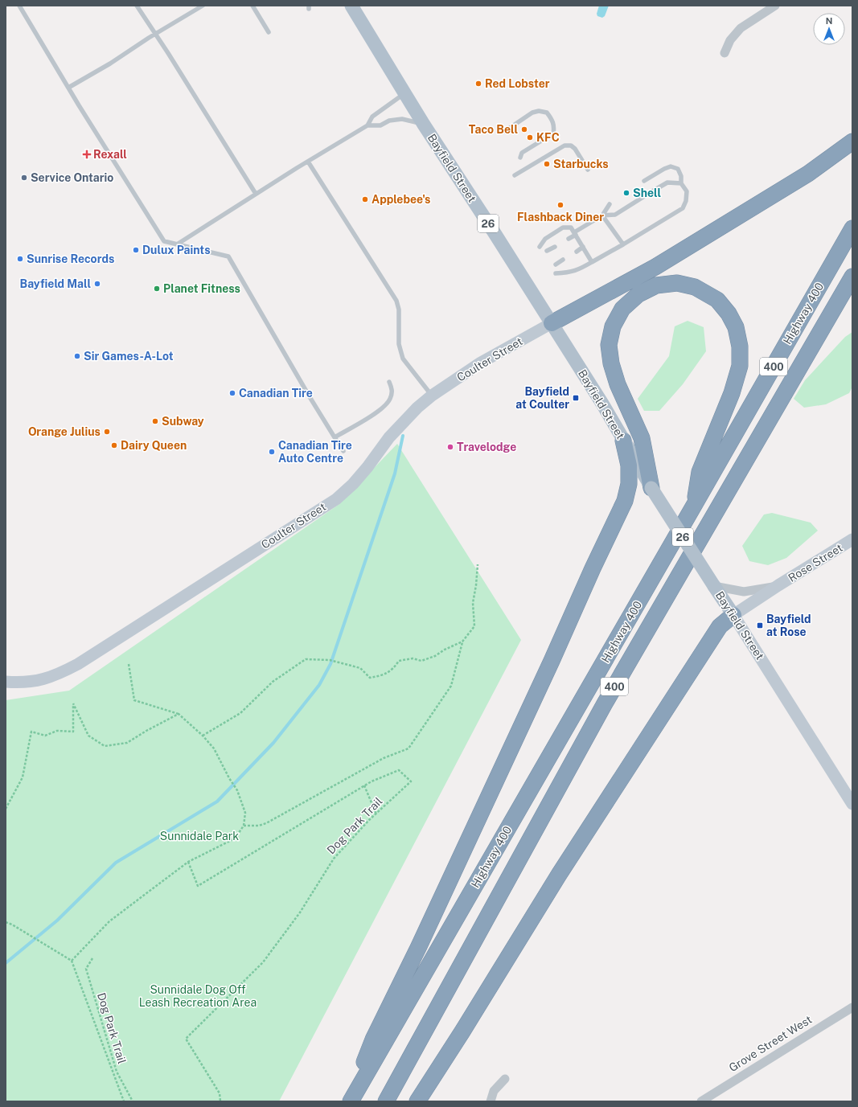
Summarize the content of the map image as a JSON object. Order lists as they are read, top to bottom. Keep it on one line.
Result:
{"streets":{"highway":["Highway 400","400"],"main road":["Bayfield Street","26"],"street":["Coulter Street","Rose Street","Grove Street West"],"path":["Dog Park Trail"]},"crossings":[["Bayfield Street","Coulter Street"],["Bayfield Street","Rose Street"]],"parks":["Sunnidale Park","Sunnidale Dog Off Leash Recreation Area"],"places":{"other":["Red Lobster","Taco Bell","KFC","Starbucks","Service Ontario","Shell","Applebee's","Flashback Diner","Dulux Paints","Sunrise Records","Bayfield Mall","Planet Fitness","Sir Games-A-Lot","Canadian Tire","Subway","Orange Julius","Dairy Queen","Travelodge","Canadian Tire Auto Centre"],"health":["Rexall"],"transit":["Bayfield at Coulter","Bayfield at Rose"]},"north":"top"}
